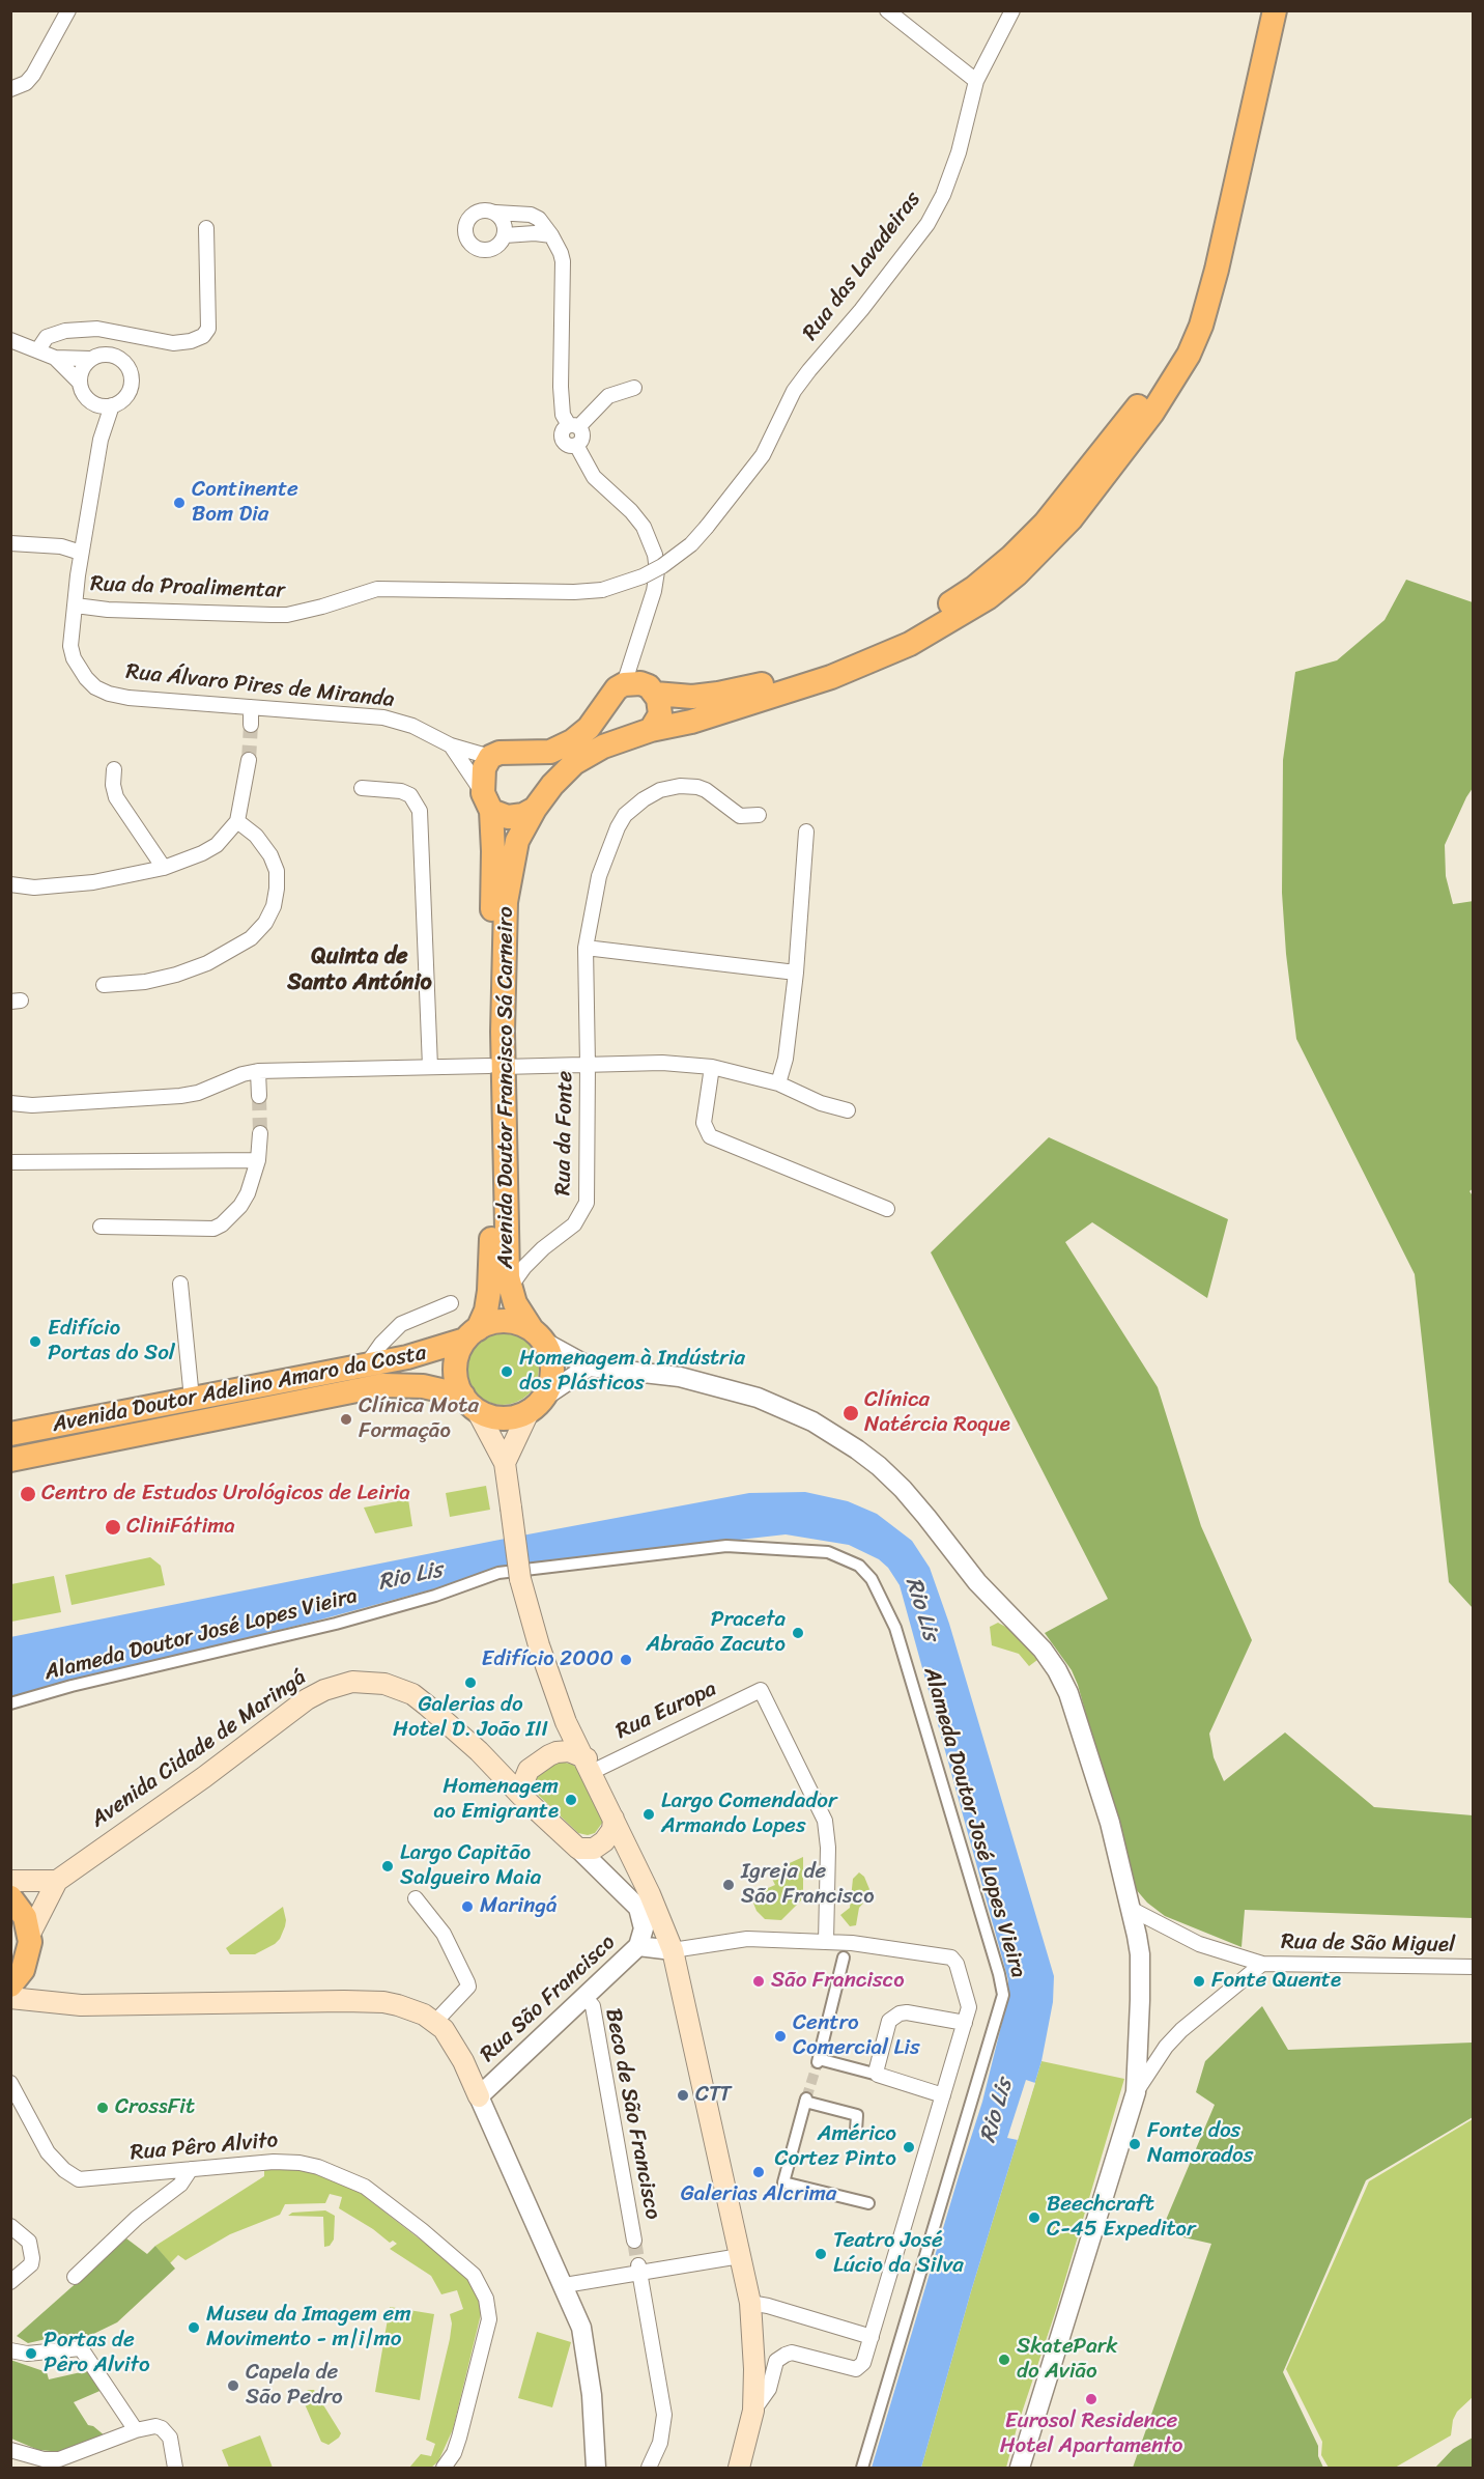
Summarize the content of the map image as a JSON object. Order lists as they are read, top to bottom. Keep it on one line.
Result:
{"streets":{"main road":["Avenida Doutor Francisco Sá Carneiro","Avenida Doutor Adelino Amaro da Costa","Avenida Cidade de Maringá"],"street":["Rua das Lavadeiras","Rua da Proalimentar","Rua Álvaro Pires de Miranda","Rua da Fonte","Alameda Doutor José Lopes Vieira","Rua Europa","Rua de São Miguel","Rua São Francisco","Beco de São Francisco","Rua Pêro Alvito"]},"crossings":[["Rua das Lavadeiras","Rua da Proalimentar"],["Rua da Proalimentar","Rua Álvaro Pires de Miranda"],["Rua Álvaro Pires de Miranda","Avenida Doutor Francisco Sá Carneiro"],["Avenida Doutor Francisco Sá Carneiro","Rua da Fonte"],["Avenida Doutor Francisco Sá Carneiro","Avenida Doutor Adelino Amaro da Costa"],["Rua Europa","Avenida Cidade de Maringá"],["Rua Europa","Rua São Francisco"],["Avenida Cidade de Maringá","Rua São Francisco"],["Rua São Francisco","Beco de São Francisco"]],"districts":["Quinta de Santo António"],"water":["Rio Lis"],"places":["Continente Bom Dia","Edifício Portas do Sol","Homenagem à Indústria dos Plásticos","Clínica Natércia Roque","Clínica Mota Formação","Centro de Estudos Urológicos de Leiria","CliniFátima","Praceta Abraão Zacuto","Edifício 2000","Galerias do Hotel D. João III","Homenagem ao Emigrante","Largo Comendador Armando Lopes","Largo Capitão Salgueiro Maia","Igreja de São Francisco","Maringá","São Francisco","Fonte Quente","Centro Comercial Lis","CTT","CrossFit","Fonte dos Namorados","Américo Cortez Pinto","Galerias Alcrima","Beechcraft C-45 Expeditor","Teatro José Lúcio da Silva","Museu da Imagem em Movimento - m|i|mo","Portas de Pêro Alvito","SkatePark do Avião","Capela de São Pedro","Eurosol Residence Hotel Apartamento"]}
